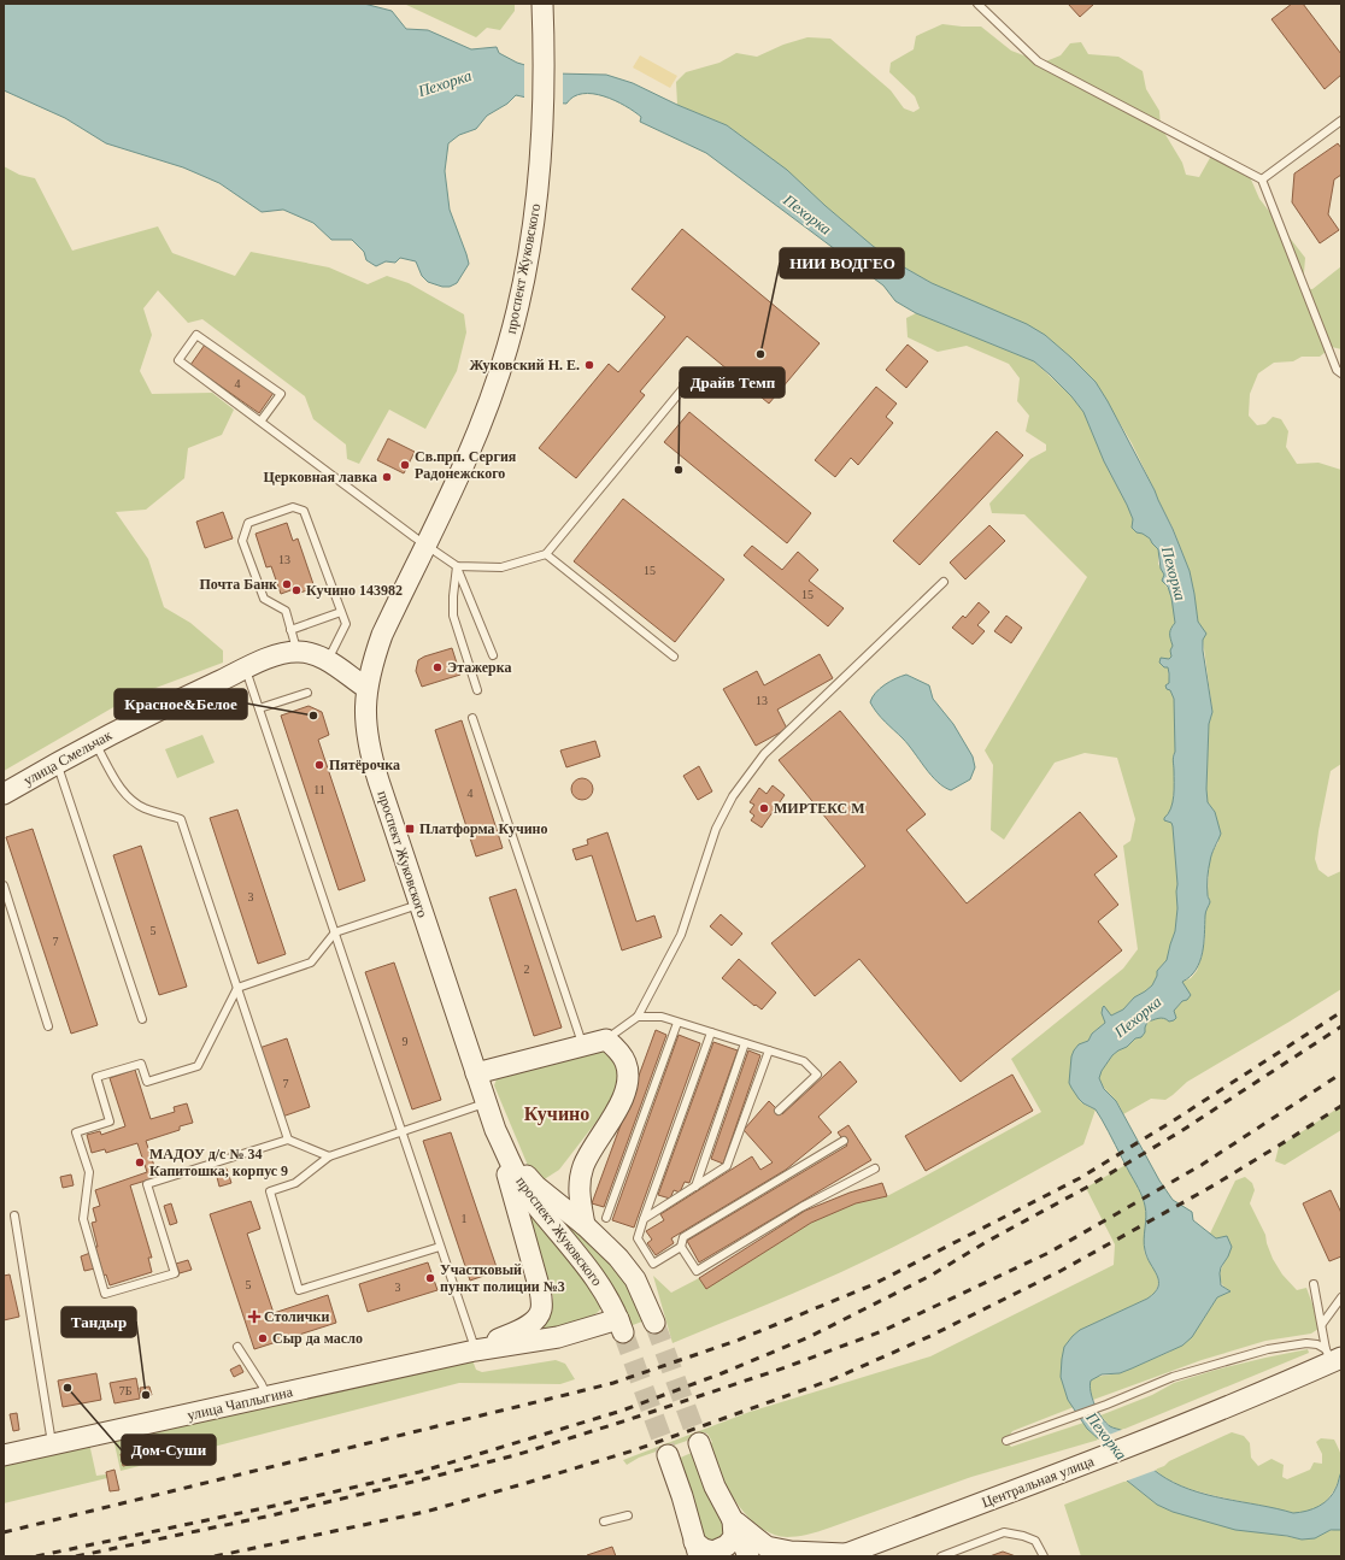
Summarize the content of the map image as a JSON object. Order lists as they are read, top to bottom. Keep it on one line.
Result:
{"streets":{"main road":["проспект Жуковского","улица Смельчак","улица Чаплыгина","Центральная улица"]},"crossings":[["проспект Жуковского","улица Смельчак"],["проспект Жуковского","улица Чаплыгина"]],"districts":["Кучино"],"water":["Пехорка"],"places":{"other":["НИИ ВОДГЕО","Жуковский Н. Е.","Св.прп. Сергия Радонежского","Драйв Темп","Церковная лавка","Почта Банк","Кучино 143982","Этажерка","Красное&Белое","Пятёрочка","МИРТЕКС М","МАДОУ д/с № 34 Капитошка, корпус 9","Участковый пункт полиции №3","Сыр да масло","Дом-Суши","Тандыр"],"transit":["Платформа Кучино"],"health":["Столички"]},"house_numbers":["4","13","15","15","13","11","4","3","5","7","2","9","7","1","5","3","7Б"]}
